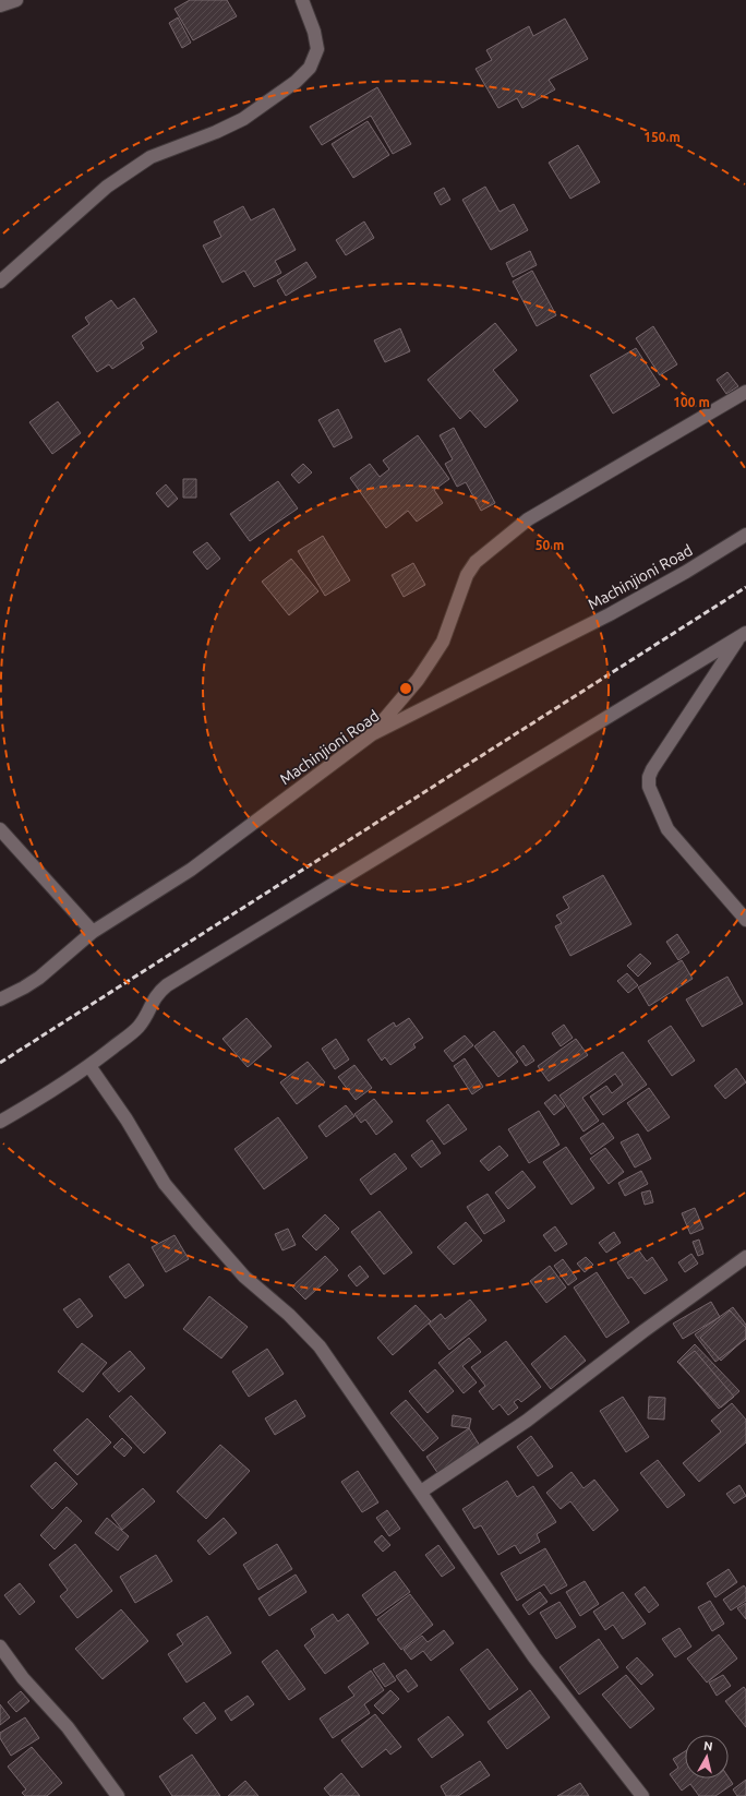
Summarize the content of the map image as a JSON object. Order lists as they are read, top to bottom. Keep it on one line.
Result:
{"streets":{"street":["Machinjioni Road"]},"north":"top","rings":["150 m","100 m","50 m"]}
